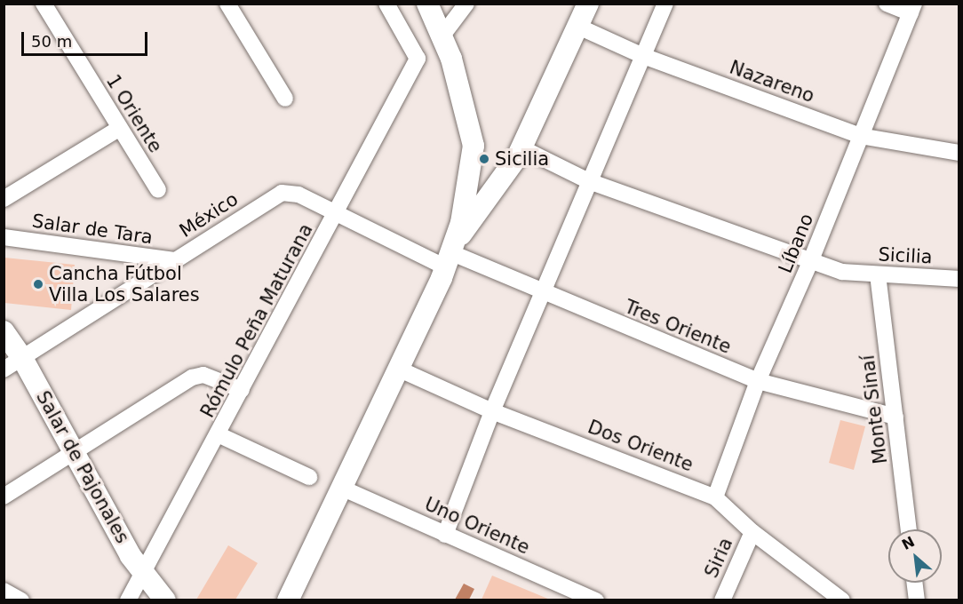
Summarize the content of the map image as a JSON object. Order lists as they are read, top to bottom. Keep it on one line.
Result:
{"streets":{"main road":["Salar de Pajonales"],"street":["Nazareno","1 Oriente","México","Salar de Tara","Líbano","Sicilia","Rómulo Peña Maturana","Tres Oriente","Monte Sinaí","Dos Oriente","Uno Oriente","Siria"]},"crossings":[["Nazareno","Líbano"],["México","Salar de Tara"],["México","Rómulo Peña Maturana"],["México","Tres Oriente"],["México","Salar de Pajonales"],["Líbano","Sicilia"],["Líbano","Tres Oriente"],["Líbano","Dos Oriente"],["Sicilia","Monte Sinaí"],["Rómulo Peña Maturana","Salar de Pajonales"],["Tres Oriente","Monte Sinaí"],["Dos Oriente","Siria"]],"places":["Sicilia","Cancha Fútbol Villa Los Salares"],"scale_bar":"50 m","north":"top left"}
